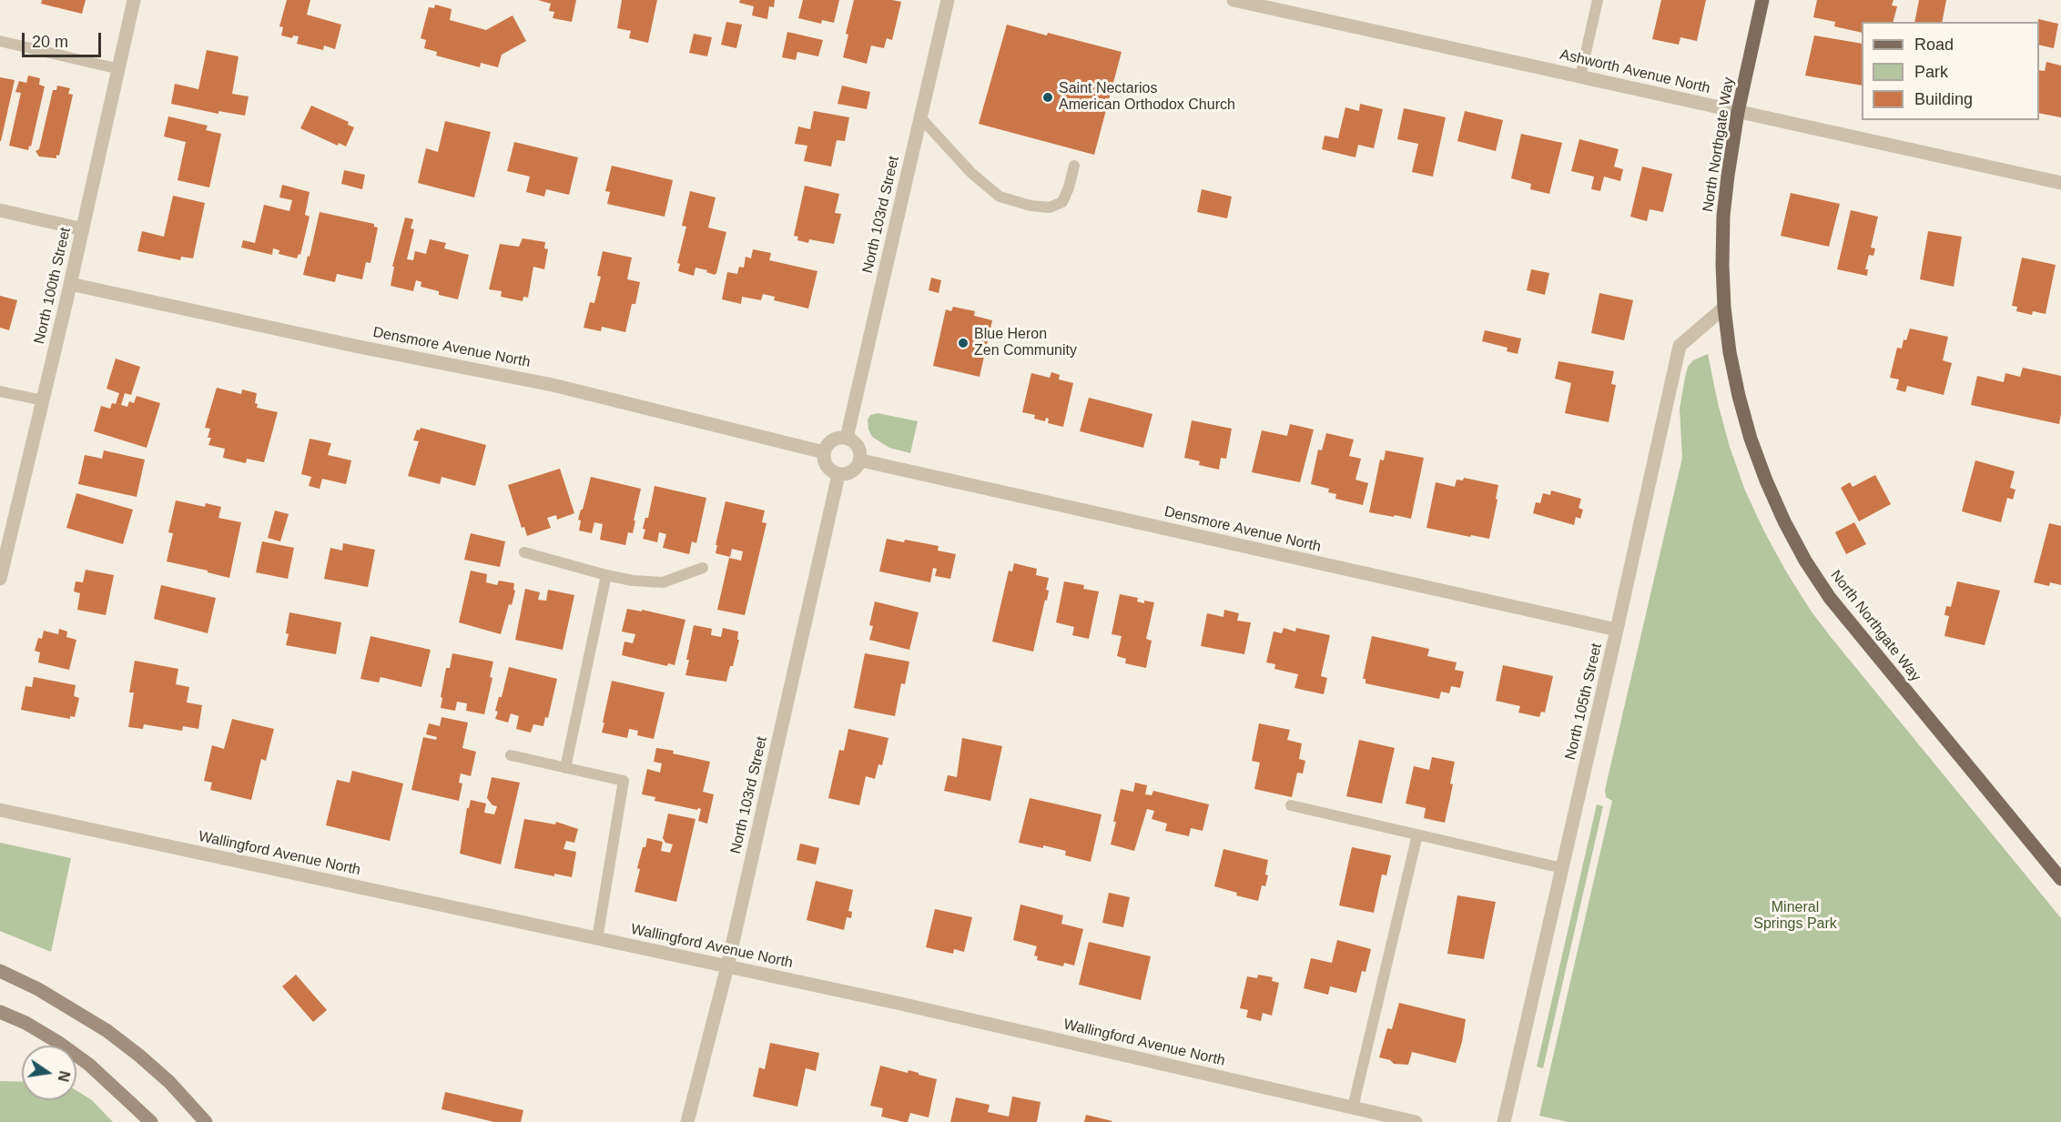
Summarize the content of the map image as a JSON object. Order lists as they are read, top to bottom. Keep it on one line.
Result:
{"streets":{"main road":["North Northgate Way"],"street":["Ashworth Avenue North","North 103rd Street","North 100th Street","Densmore Avenue North","North 105th Street","Wallingford Avenue North"]},"crossings":[["Ashworth Avenue North","North Northgate Way"],["North Northgate Way","North 105th Street"],["North 103rd Street","Densmore Avenue North"],["North 103rd Street","Wallingford Avenue North"],["North 100th Street","Densmore Avenue North"],["Densmore Avenue North","North 105th Street"]],"parks":["Mineral Springs Park"],"places":["Saint Nectarios American Orthodox Church","Blue Heron Zen Community"],"legend":["Road","Park","Building"],"scale_bar":"20 m","north":"right"}
